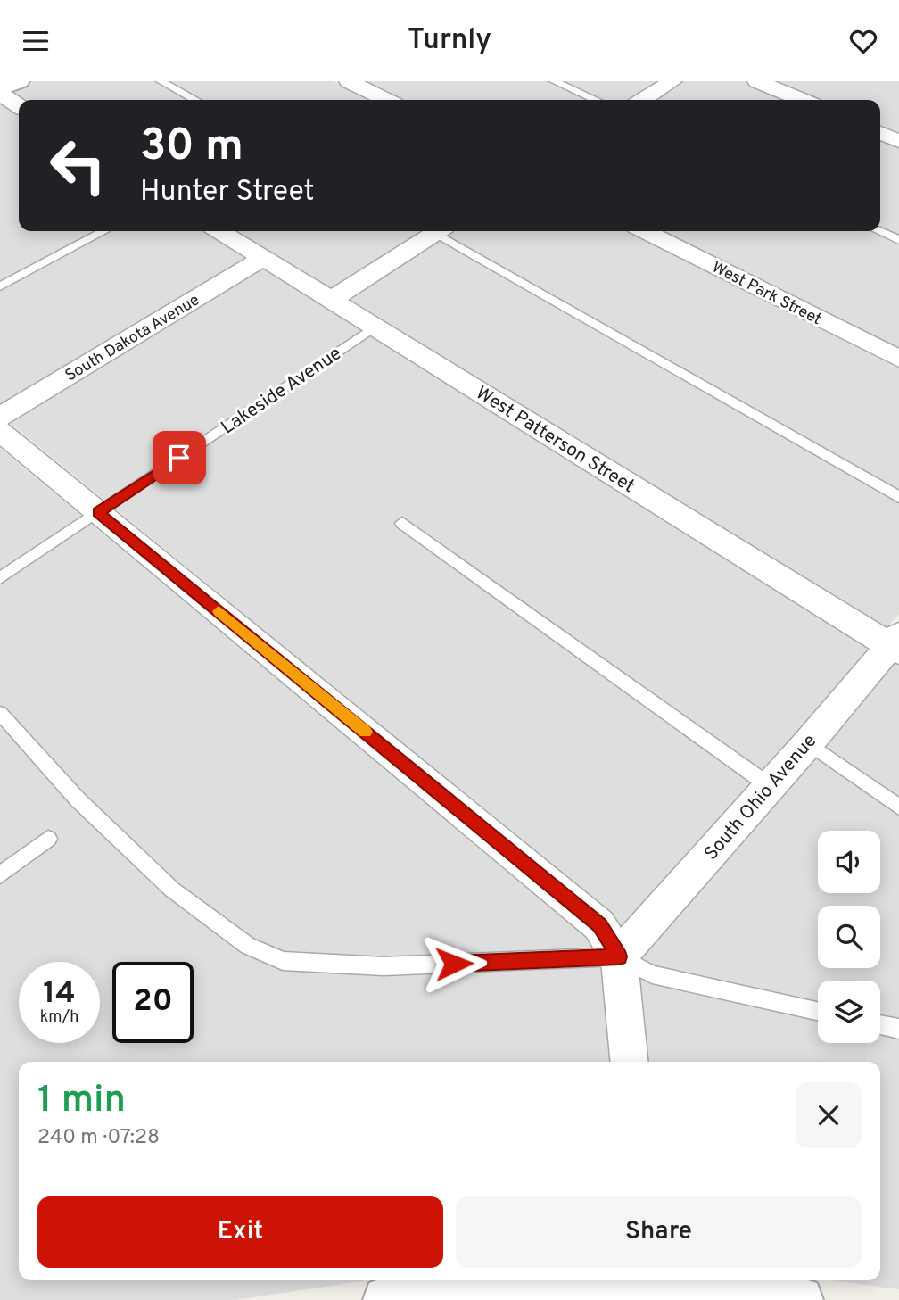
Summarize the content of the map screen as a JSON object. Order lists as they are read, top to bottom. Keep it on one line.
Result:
{"streets":{"street":["West Park Street","South Dakota Avenue","West Patterson Street","South Ohio Avenue"],"lane":["Lakeside Avenue"]},"crossings":[["South Dakota Avenue","West Patterson Street"],["Lakeside Avenue","West Patterson Street"],["West Patterson Street","South Ohio Avenue"]],"page":{"header":"Turnly","turn":["30 m","Hunter Street"],"speed":"14 km/h","limit":"20","heading":["1 min","240 m · 07:28"],"buttons":["Exit","Share"]}}
